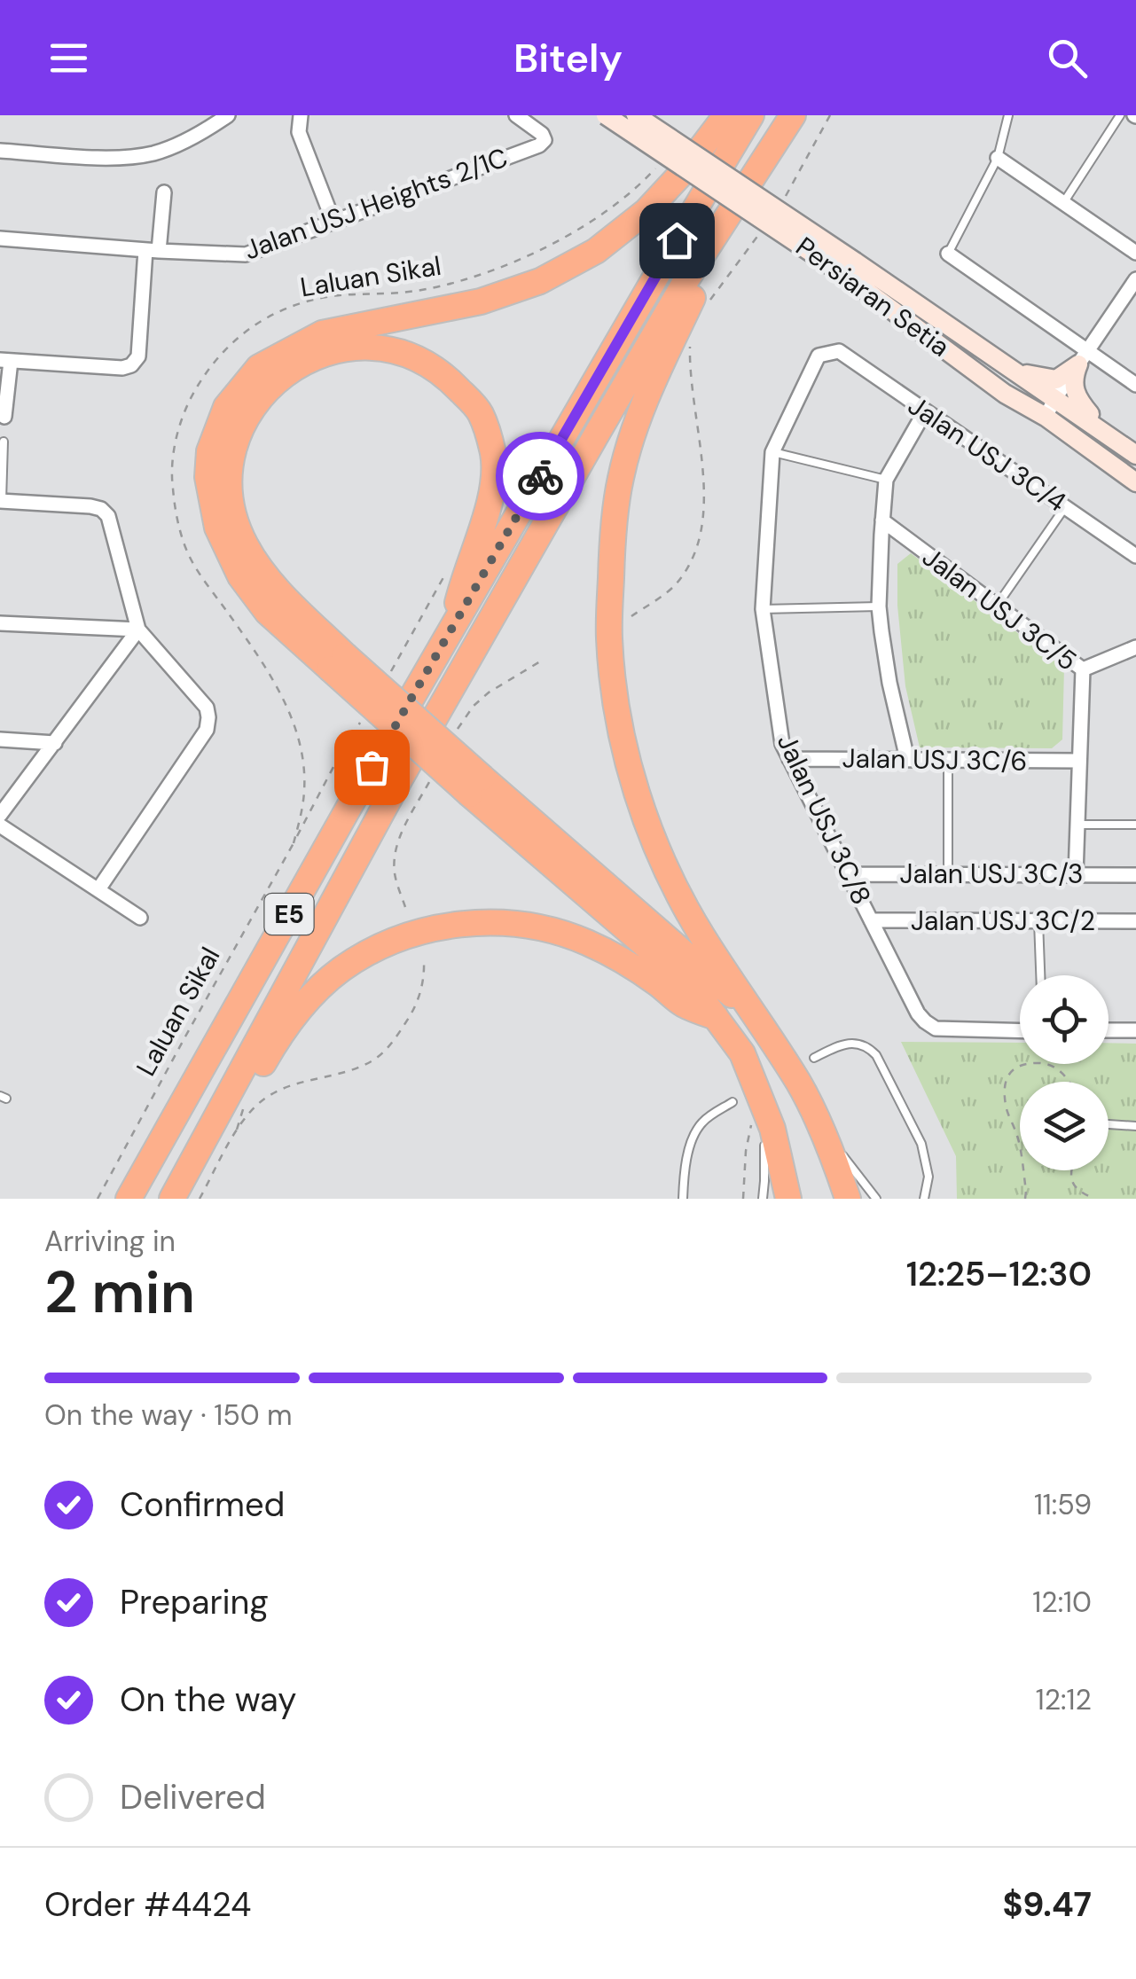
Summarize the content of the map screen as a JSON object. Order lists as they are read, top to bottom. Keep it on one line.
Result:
{"streets":{"highway":["E5"],"main road":["Persiaran Setia"],"street":["Jalan USJ Heights 2/1C","Jalan USJ 3C/4","Jalan USJ 3C/5","Jalan USJ 3C/6","Jalan USJ 3C/8","Jalan USJ 3C/3","Jalan USJ 3C/2"],"path":["Laluan Sikal"]},"crossings":[["Jalan USJ 3C/4","Jalan USJ 3C/8"],["Jalan USJ 3C/5","Jalan USJ 3C/6"],["Jalan USJ 3C/5","Jalan USJ 3C/3"],["Jalan USJ 3C/6","Jalan USJ 3C/8"],["Jalan USJ 3C/8","Jalan USJ 3C/3"],["Jalan USJ 3C/8","Jalan USJ 3C/2"]],"page":{"header":"Bitely","heading":["2 min","Arriving in","12:25–12:30"],"panel":["Order #4424","$9.47"],"bar":"On the way · 150 m","list":[["Confirmed","11:59"],["Preparing","12:10"],["On the way","12:12"],"Delivered"]}}
